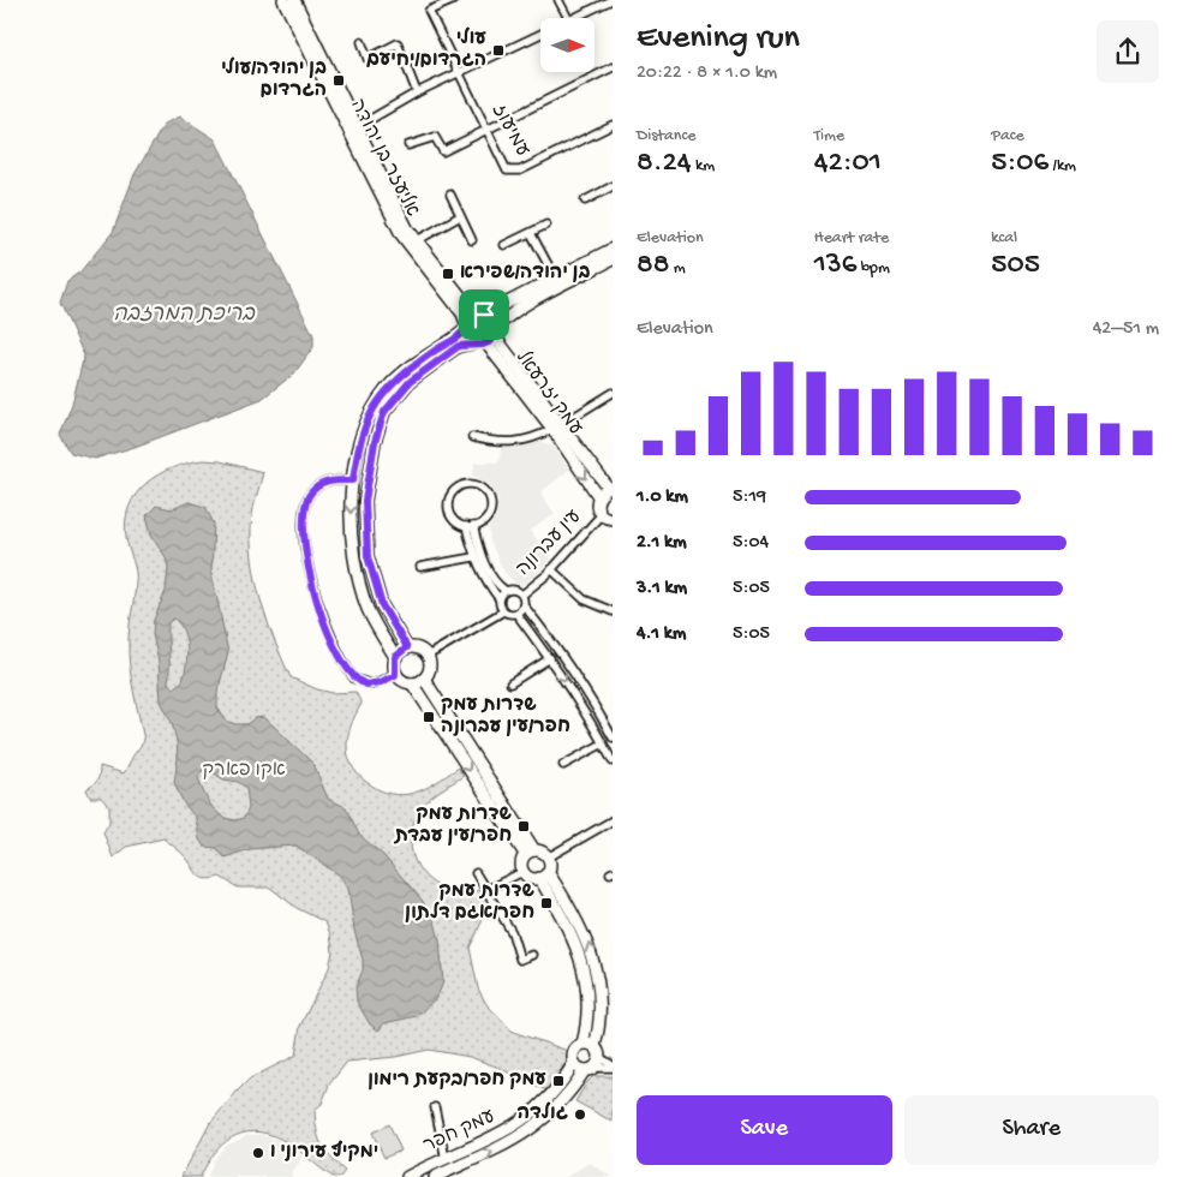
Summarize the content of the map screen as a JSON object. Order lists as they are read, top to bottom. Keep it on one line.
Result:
{"streets":{"street":["עמיעוז","אליעזר בן יהודה","עמק יזרעאל","עין עברונה","עמק חפר"]},"crossings":[["אליעזר בן יהודה","עמק יזרעאל"]],"water":["בריכת המרזבה"],"parks":["אקו פארק"],"places":{"transit":["עולי הגרדום/יחיעם","בן יהודה/עולי הגרדום","בן יהודה/שפירא","שדרות עמק חפר/עין עברונה","שדרות עמק חפר/עין עבדת","שדרות עמק חפר/אגם דלתון","עמק חפר/בקעת רימון"],"other":["גולדה","מקיף עירוני ו'"]},"north":"right","page":{"heading":["Evening run","20:22 · 8 × 1.0 km"],"stats":[["Distance","8.24 km"],["Time","42:01"],["Pace","5:06 /km"],["Elevation","88 m"],["Heart rate","136 bpm"],["kcal","505"]],"chart":["Elevation","42–51 m"],"list":[{"name":"1.0 km","note":"5:19"},{"name":"2.1 km","note":"5:04"},{"name":"3.1 km","note":"5:05"},{"name":"4.1 km","note":"5:05"}],"buttons":["Save","Share"]}}
